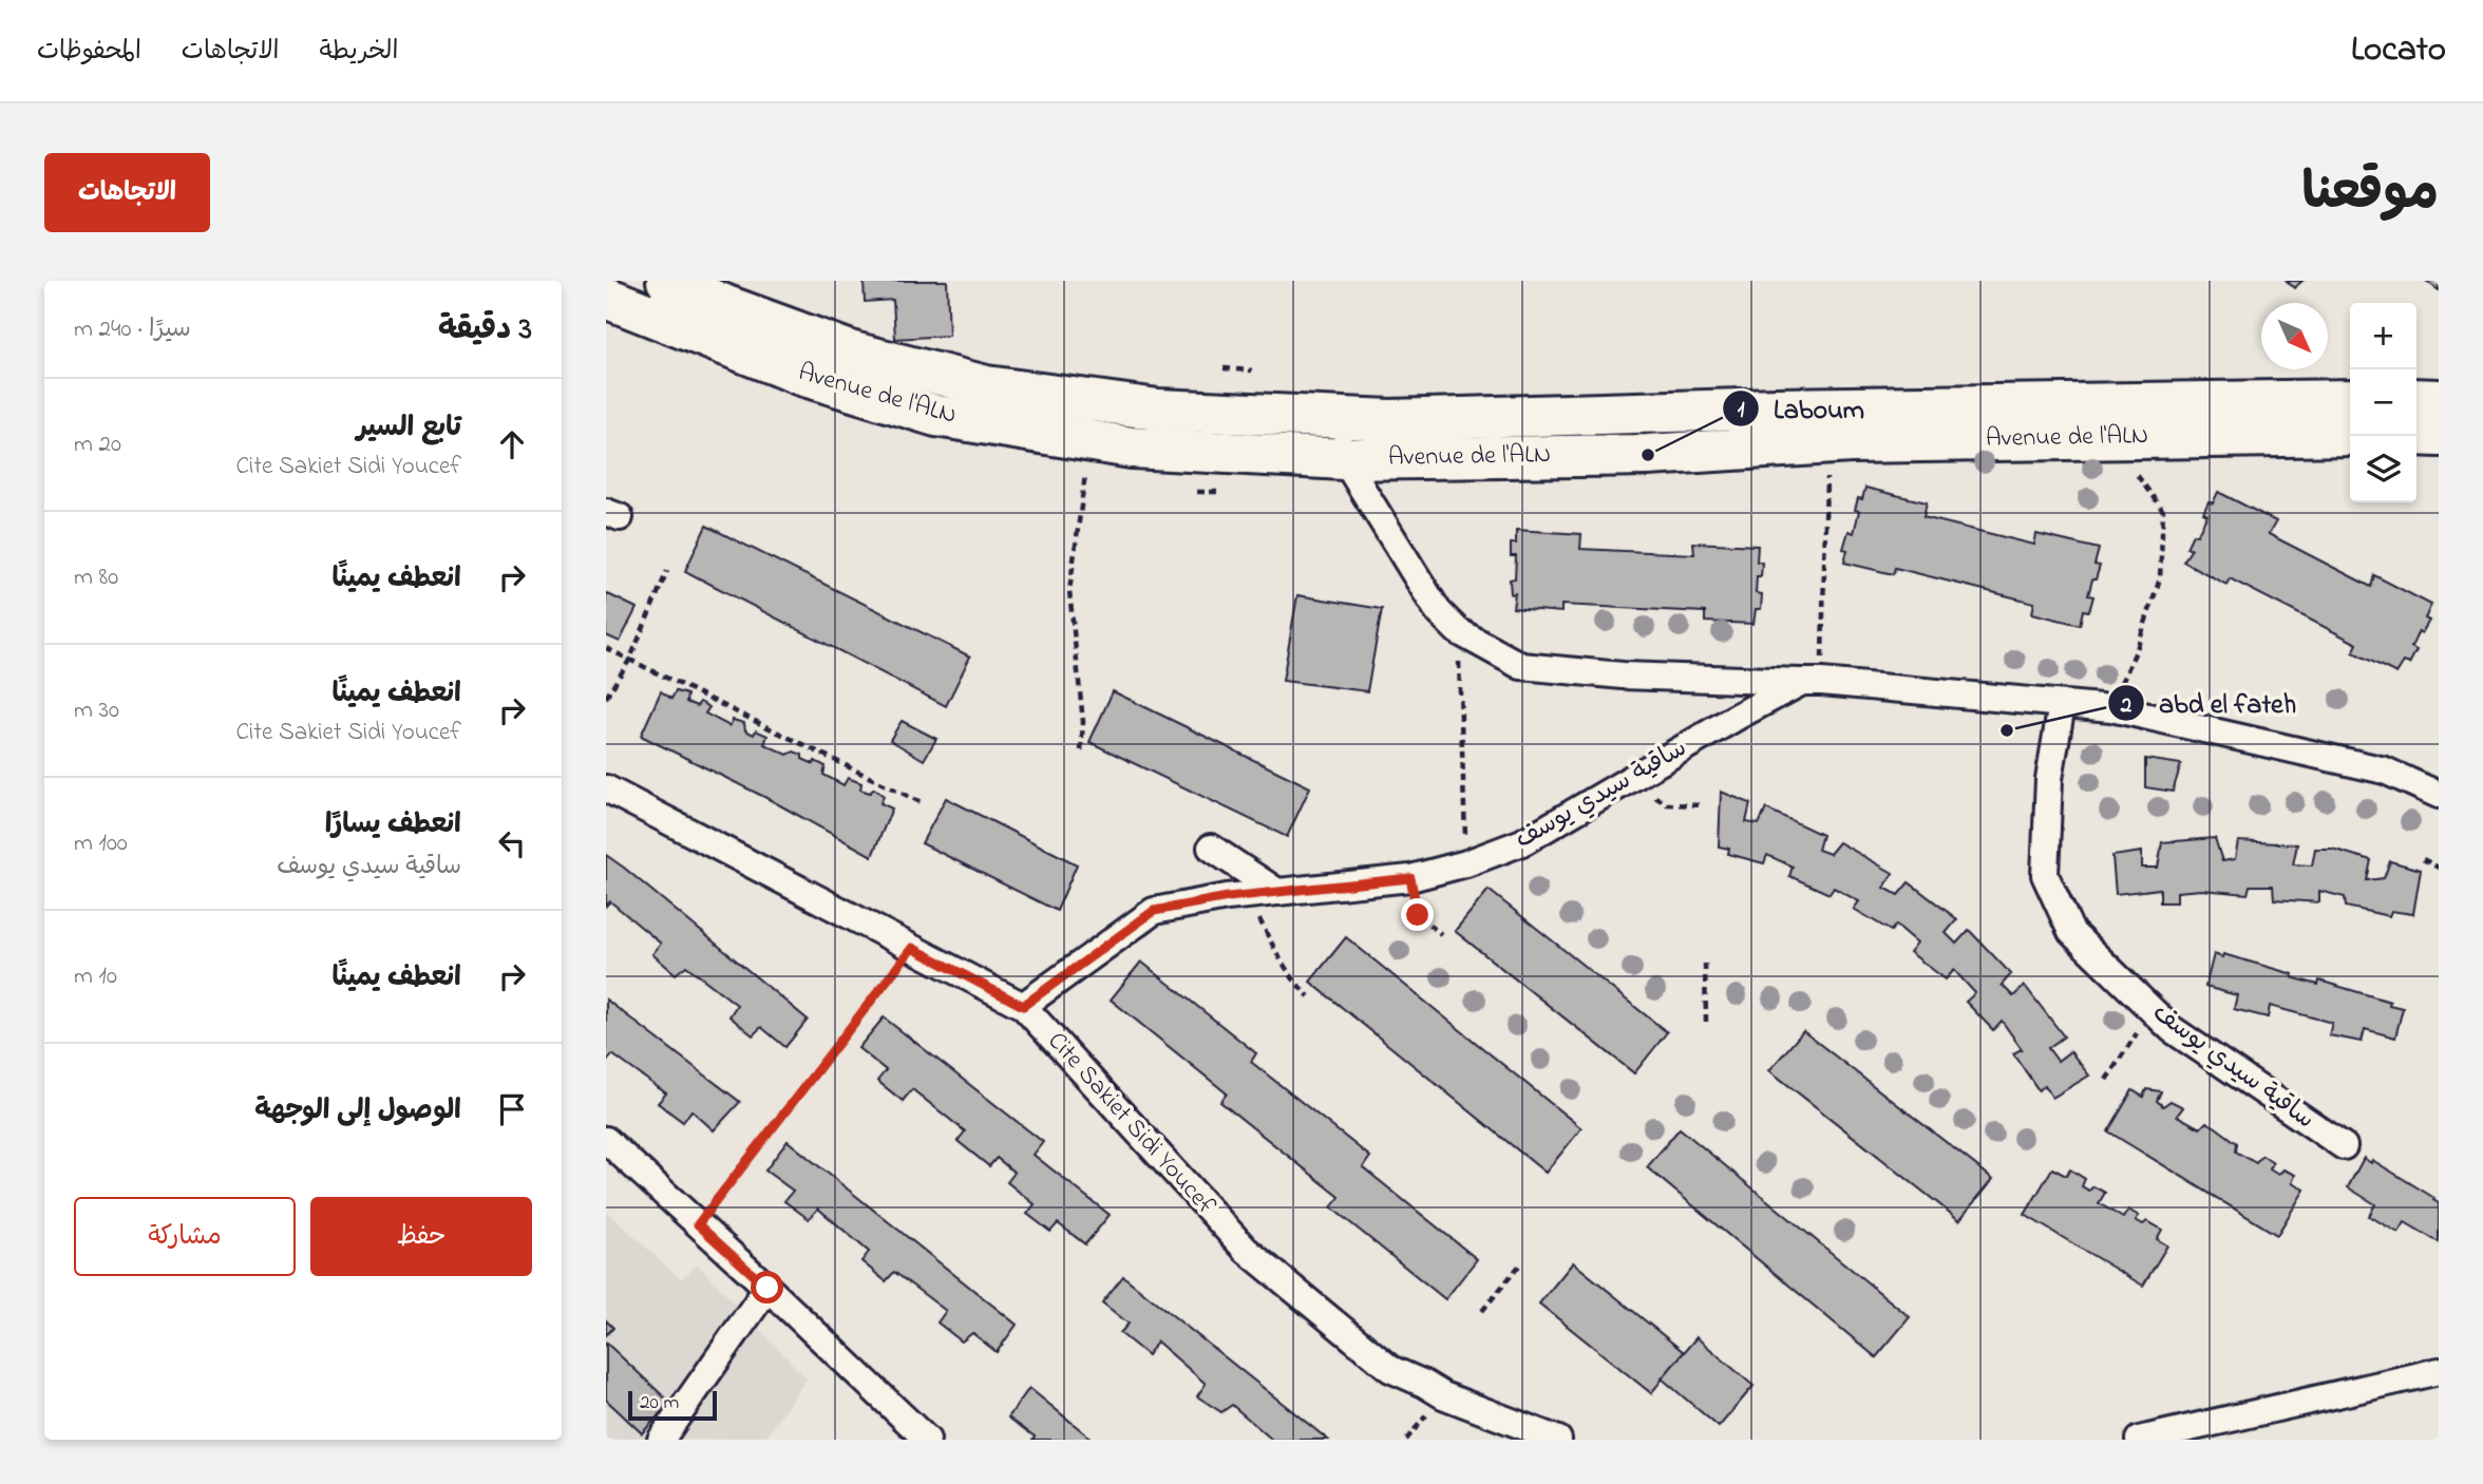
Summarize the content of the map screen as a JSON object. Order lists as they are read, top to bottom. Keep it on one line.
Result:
{"streets":{"main road":["Avenue de l'ALN"],"street":["ساقية سيدي يوسف","Cite Sakiet Sidi Youcef"]},"crossings":[["ساقية سيدي يوسف","Cite Sakiet Sidi Youcef"]],"places":["Laboum","abd el fateh"],"scale_bar":"20 m","north":"bottom right","page":{"header":"Locato","nav":["الخريطة","الاتجاهات","المحفوظات"],"title":"موقعنا","buttons":["الاتجاهات",["حفظ","مشاركة"]],"heading":["3 دقيقة","سيرًا · 240 m"],"map_buttons":["+","−"],"list":[["تابع السير","Cite Sakiet Sidi Youcef","20 m"],["انعطف يمينًا","80 m"],["انعطف يمينًا","Cite Sakiet Sidi Youcef","30 m"],["انعطف يسارًا","ساقية سيدي يوسف","100 m"],["انعطف يمينًا","10 m"],"الوصول إلى الوجهة"],"scale":"20 m"}}
